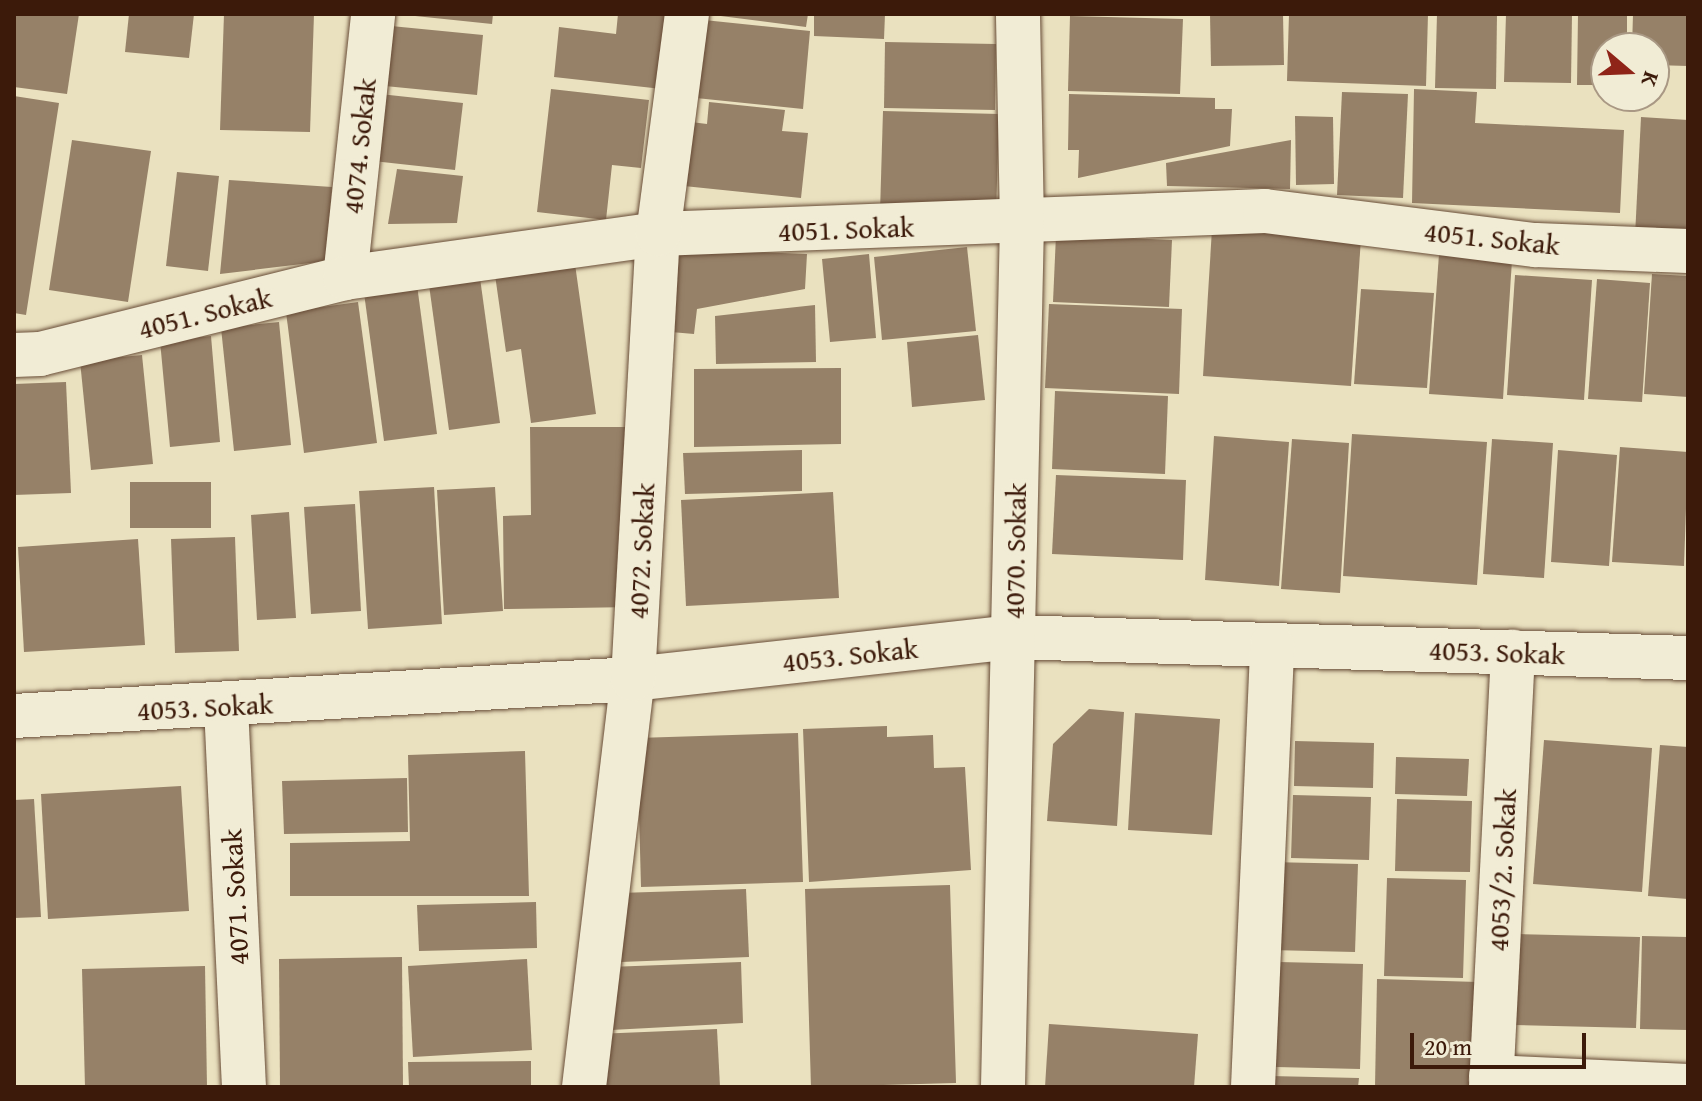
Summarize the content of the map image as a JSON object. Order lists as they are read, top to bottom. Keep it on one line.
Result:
{"streets":{"street":["4074. Sokak","4051. Sokak","4072. Sokak","4070. Sokak","4053. Sokak","4053/2. Sokak","4071. Sokak"]},"crossings":[["4074. Sokak","4051. Sokak"],["4051. Sokak","4072. Sokak"],["4051. Sokak","4070. Sokak"],["4072. Sokak","4053. Sokak"],["4070. Sokak","4053. Sokak"],["4053. Sokak","4053/2. Sokak"],["4053. Sokak","4071. Sokak"]],"scale_bar":"20 m","north":"right"}
